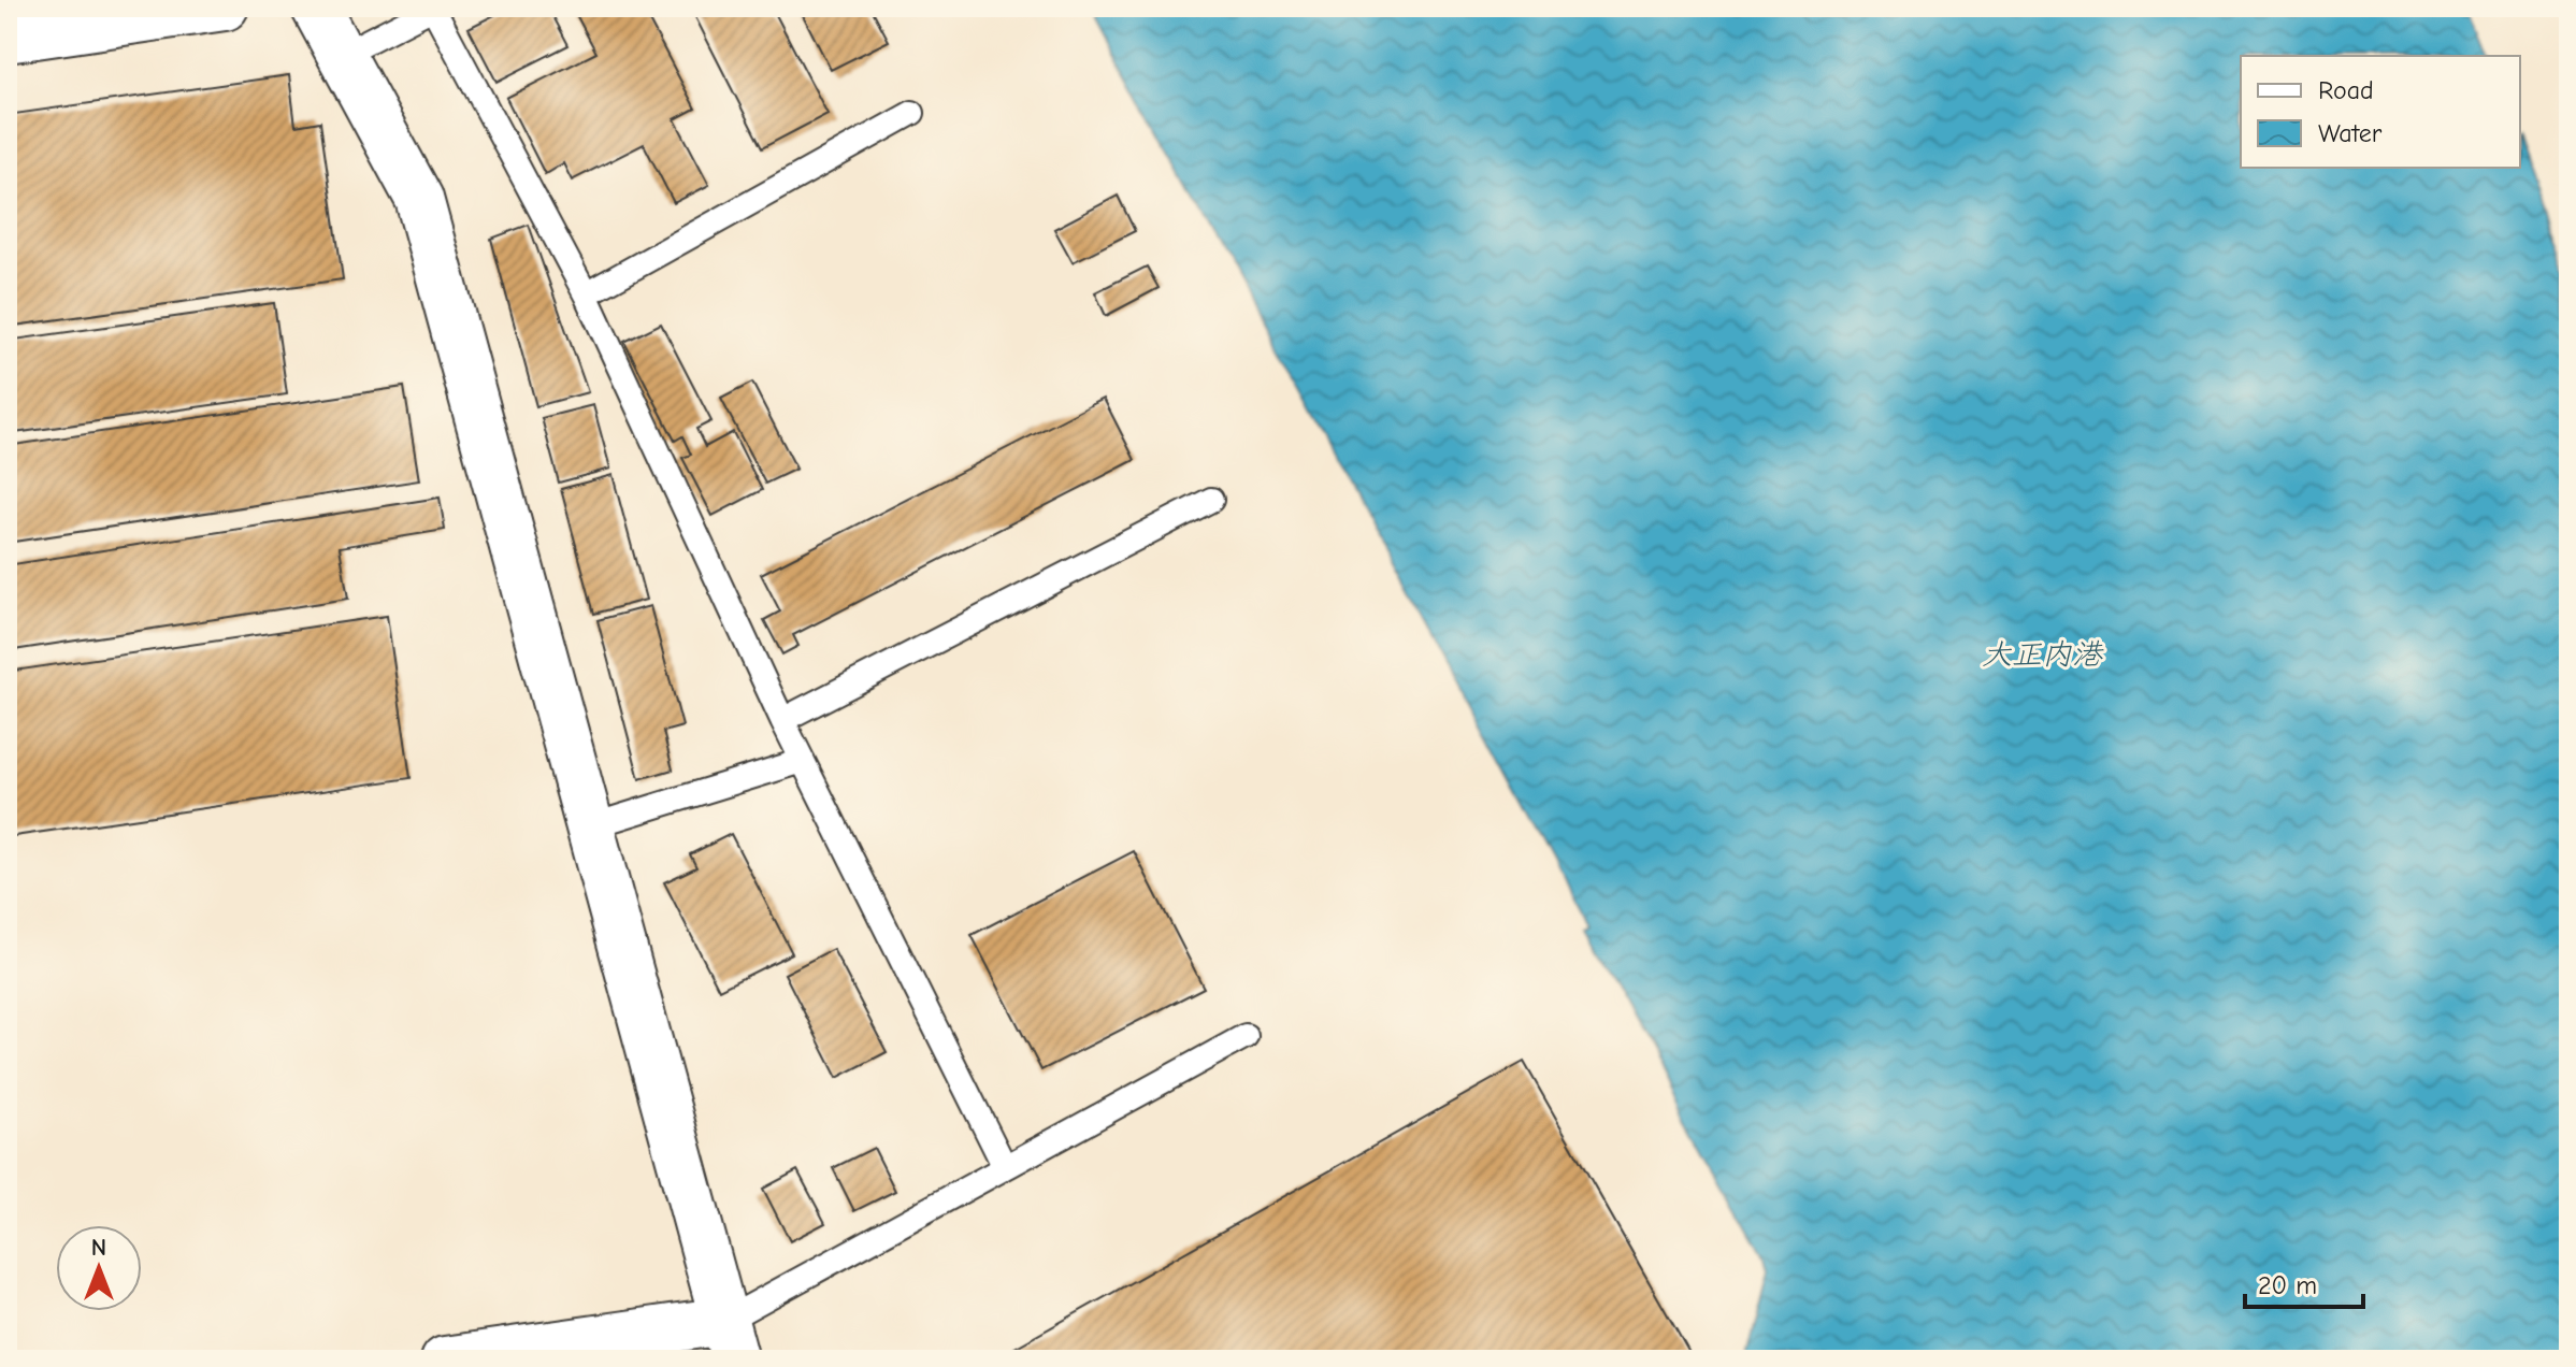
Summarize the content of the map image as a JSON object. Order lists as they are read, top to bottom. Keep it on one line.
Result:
{"water":["大正内港"],"legend":["Road","Water"],"scale_bar":"20 m","north":"top"}
